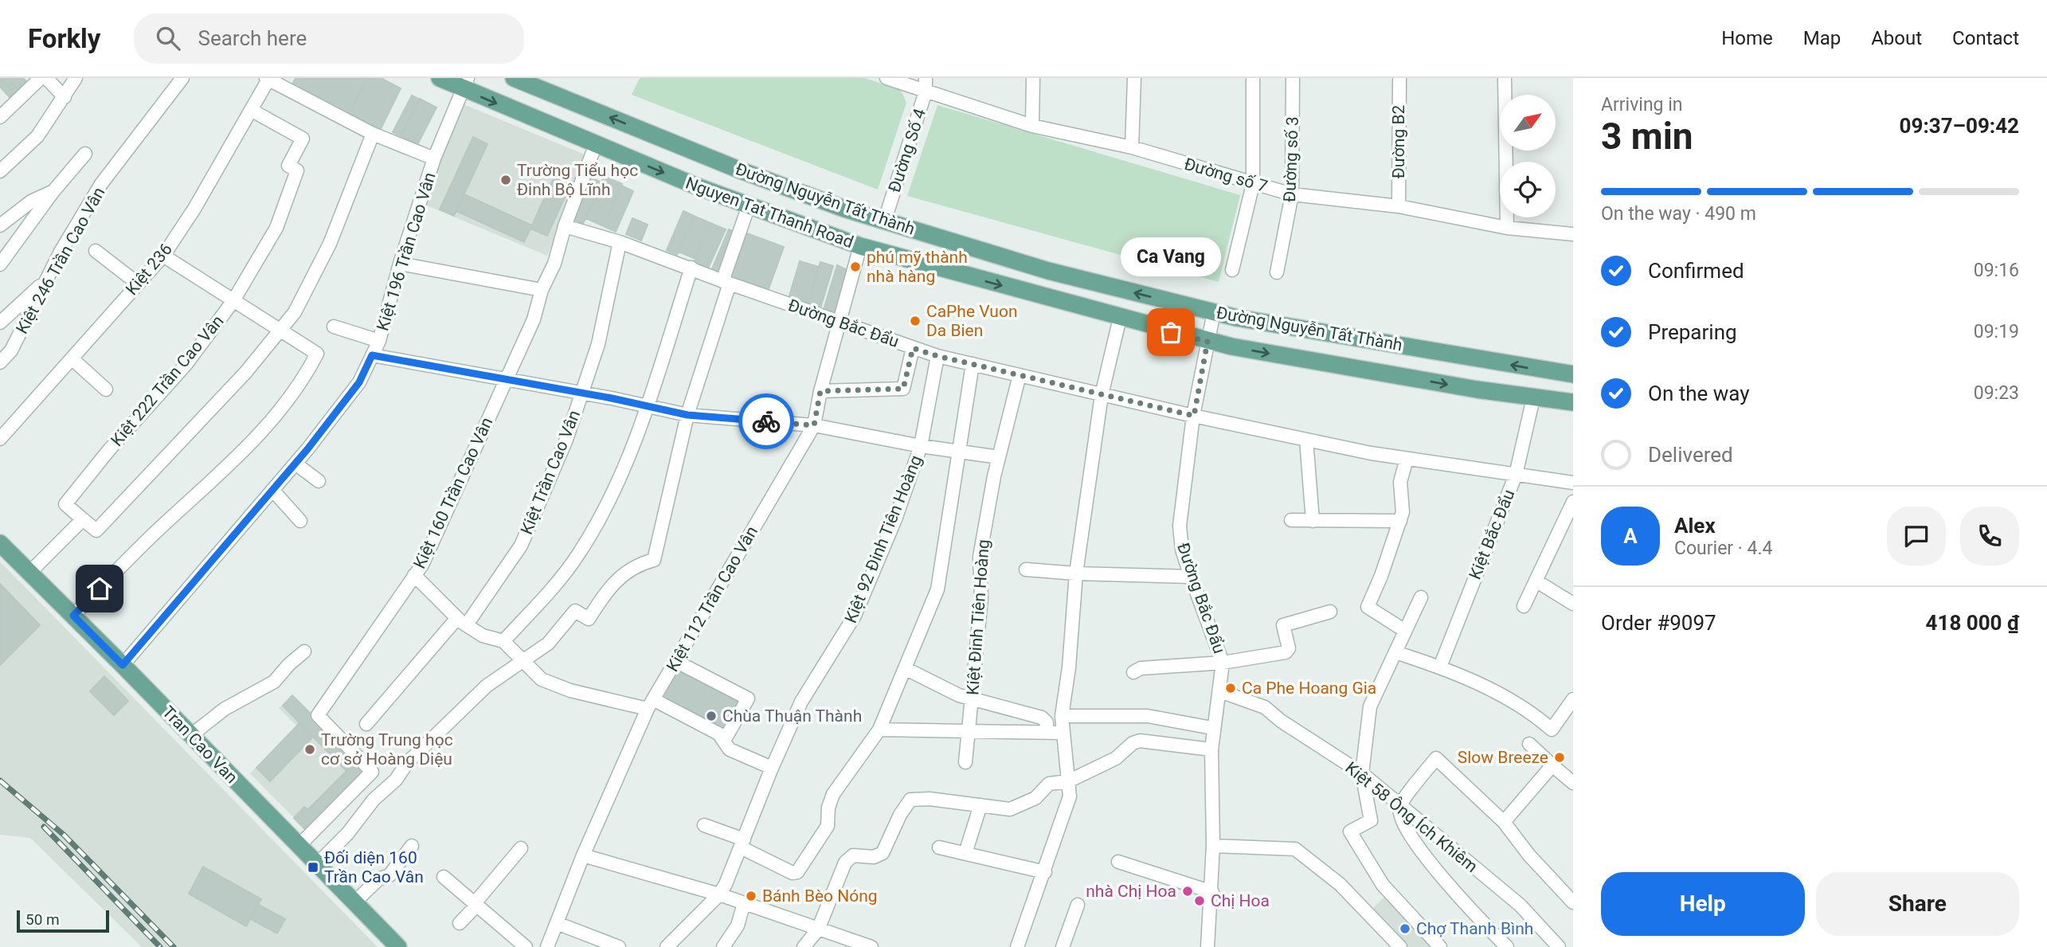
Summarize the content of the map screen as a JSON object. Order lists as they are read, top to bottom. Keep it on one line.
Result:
{"streets":{"main road":["Đường Nguyễn Tất Thành","Nguyen Tat Thanh Road","Tran Cao Van"],"street":["Đường B2","Đường Số 4","Đường số 3","Đường số 7","Kiệt 196 Trần Cao Vân","Kiệt 246 Trần Cao Vân","Kiệt 236","Đường Bắc Đẩu","Kiệt 222 Trần Cao Vân","Kiệt Trần Cao Vân","Kiệt 160 Trần Cao Vân","Kiệt Bắc Đẩu","Kiệt 92 Đinh Tiên Hoàng","Kiệt 112 Trần Cao Vân","Kiệt Đinh Tiên Hoàng","Kiệt 58 Ông Ích Khiêm"]},"crossings":[["Đường B2","Đường số 7"],["Đường Số 4","Đường số 7"],["Đường Số 4","Đường Nguyễn Tất Thành"],["Đường số 3","Đường số 7"],["Đường Nguyễn Tất Thành","Nguyen Tat Thanh Road"],["Đường Nguyễn Tất Thành","Đường Bắc Đẩu"],["Đường Nguyễn Tất Thành","Kiệt Bắc Đẩu"],["Nguyen Tat Thanh Road","Kiệt 196 Trần Cao Vân"],["Nguyen Tat Thanh Road","Đường Bắc Đẩu"],["Nguyen Tat Thanh Road","Kiệt 160 Trần Cao Vân"],["Nguyen Tat Thanh Road","Kiệt 112 Trần Cao Vân"],["Kiệt 196 Trần Cao Vân","Tran Cao Van"],["Kiệt 236","Kiệt 222 Trần Cao Vân"],["Đường Bắc Đẩu","Kiệt Trần Cao Vân"],["Đường Bắc Đẩu","Kiệt 160 Trần Cao Vân"],["Đường Bắc Đẩu","Kiệt Bắc Đẩu"],["Đường Bắc Đẩu","Kiệt 92 Đinh Tiên Hoàng"],["Đường Bắc Đẩu","Kiệt 112 Trần Cao Vân"],["Đường Bắc Đẩu","Kiệt Đinh Tiên Hoàng"],["Đường Bắc Đẩu","Kiệt 58 Ông Ích Khiêm"],["Kiệt 160 Trần Cao Vân","Tran Cao Van"]],"one_way":["Nguyen Tat Thanh Road"],"places":{"other":["Trường Tiểu học Đinh Bộ Lĩnh","phú mỹ thành nhà hàng","CaPhe Vuon Da Bien","Ca Vang","Ca Phe Hoang Gia","Chùa Thuận Thành","Trường Trung học cơ sở Hoàng Diệu","Slow Breeze","nhà Chị Hoa","Bánh Bèo Nóng","Chị Hoa","Chợ Thanh Bình"],"transit":["Đối diện 160 Trần Cao Vân"]},"scale_bar":"50 m","north":"top right","page":{"header":"Forkly","search":"Search here","nav":["Home","Map","About","Contact"],"heading":["3 min","Arriving in","09:37–09:42"],"panel":["Alex","Courier · 4.4","Order #9097","418 000 ₫"],"bar":"On the way · 490 m","bubble":"Ca Vang","list":[["Confirmed","09:16"],["Preparing","09:19"],["On the way","09:23"],"Delivered"],"round":"A","buttons":["Help","Share"],"scale":"50 m"}}
